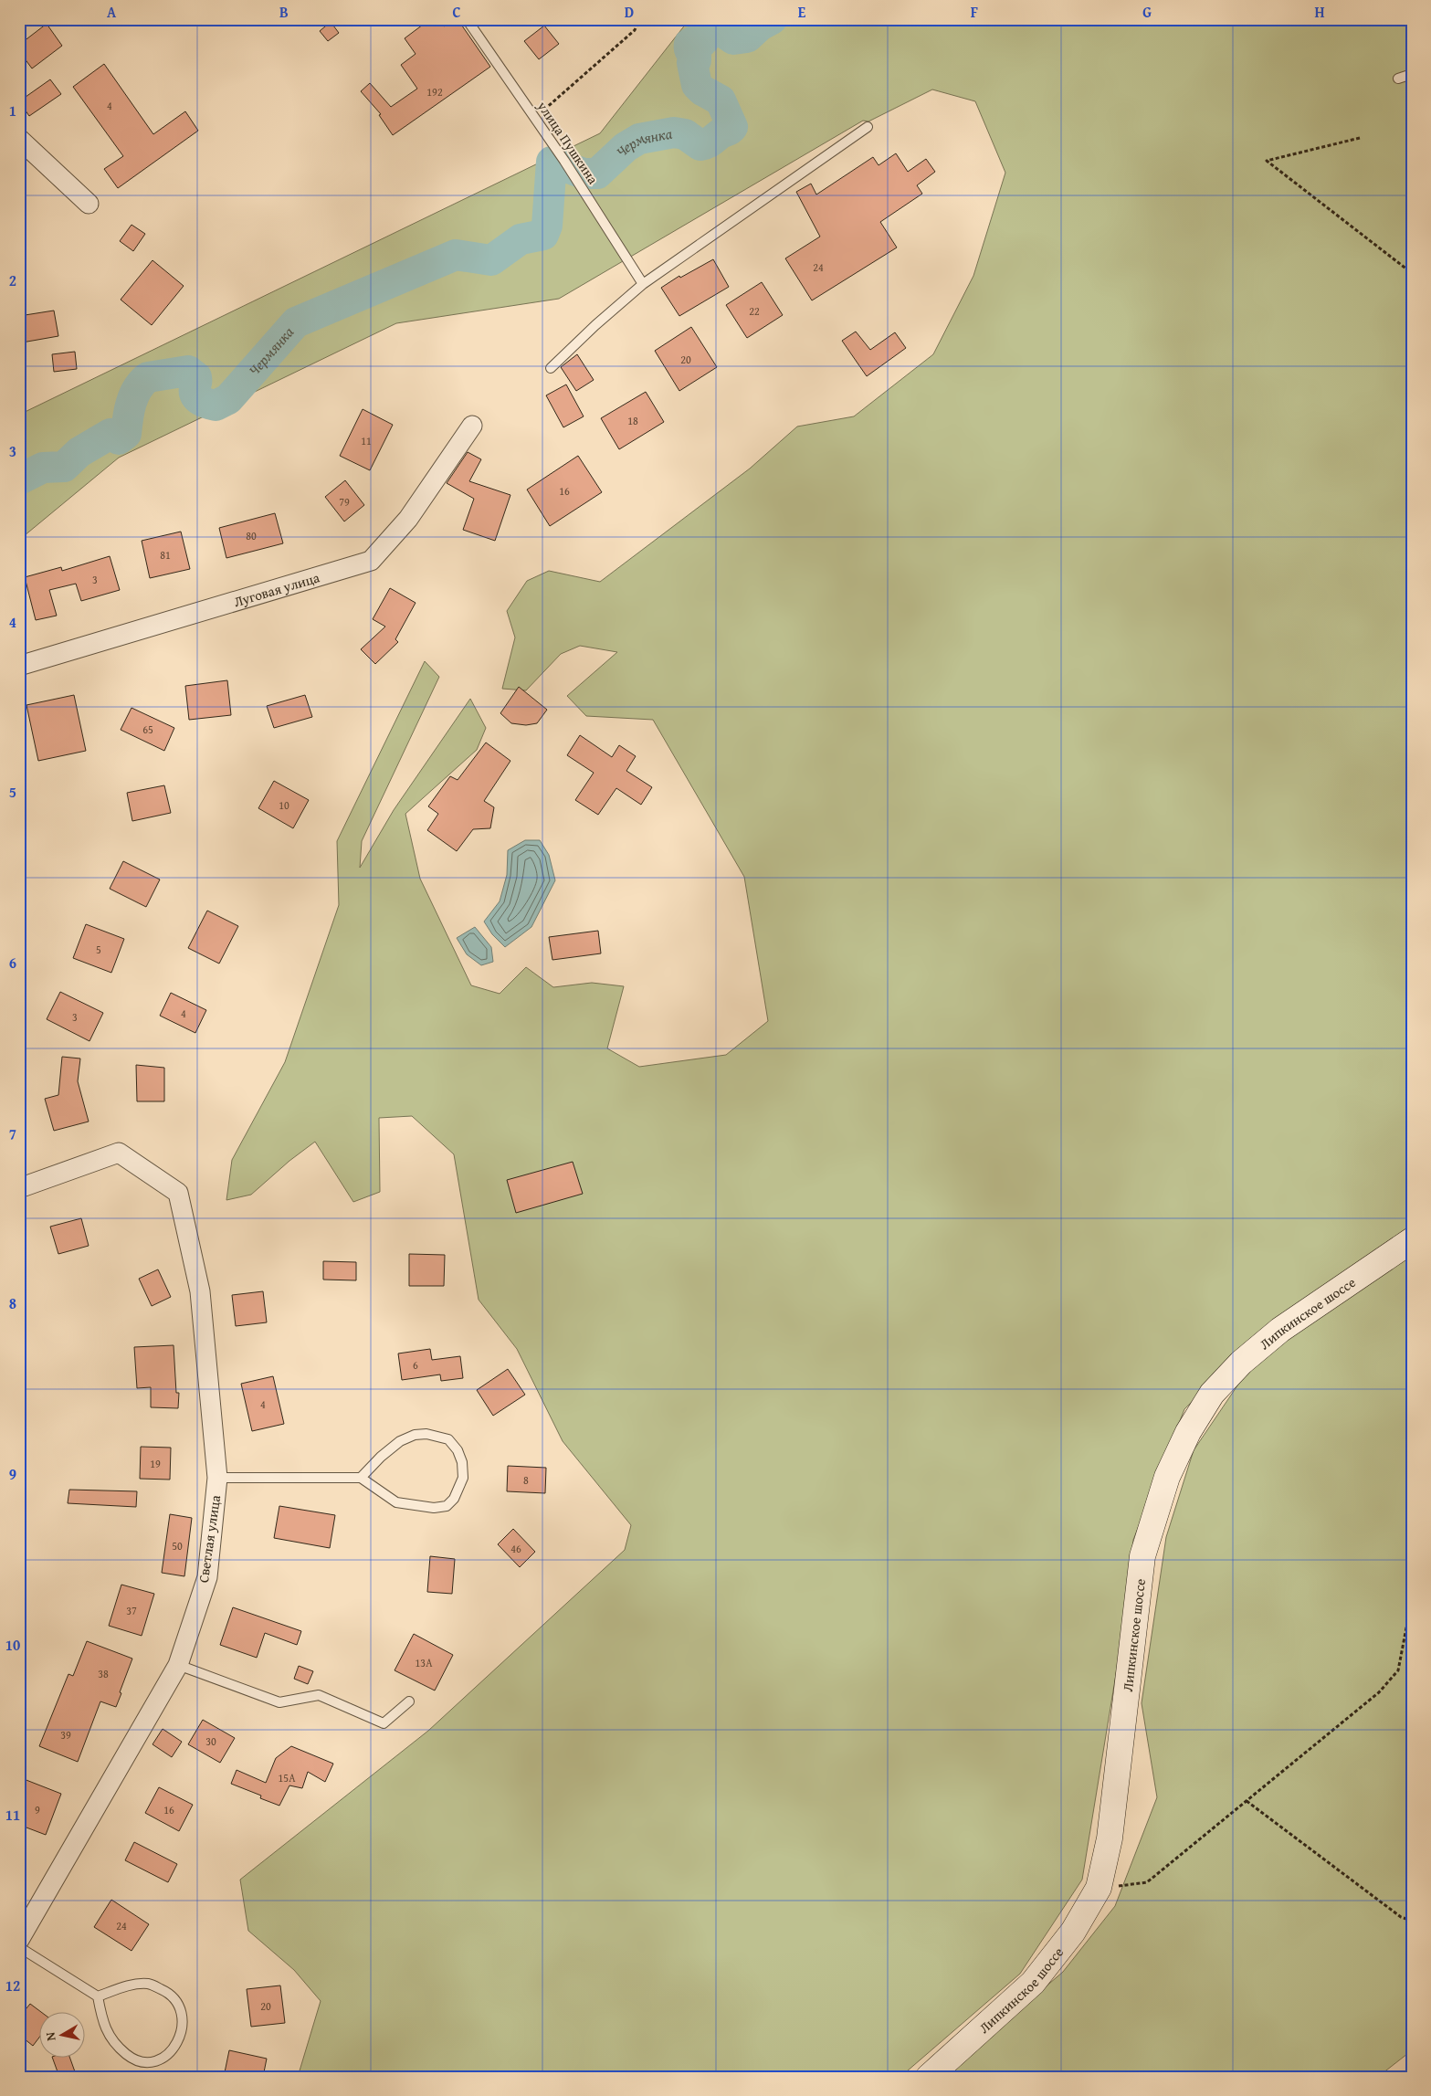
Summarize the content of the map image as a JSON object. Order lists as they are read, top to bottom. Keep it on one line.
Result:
{"streets":{"street":["Луговая улица","Липкинское шоссе","Светлая улица"],"lane":["улица Пушкина"]},"water":["Чермянка"],"house_numbers":["192","4","24","22","20","18","11","16","79","80","81","3","65","10","5","4","3","6","4","19","8","50","46","37","13А","38","39","30","15А","9","16","24","20"],"north":"left","grid":{"columns":["A","B","C","D","E","F","G","H"],"rows":["1","2","3","4","5","6","7","8","9","10","11","12"]}}
